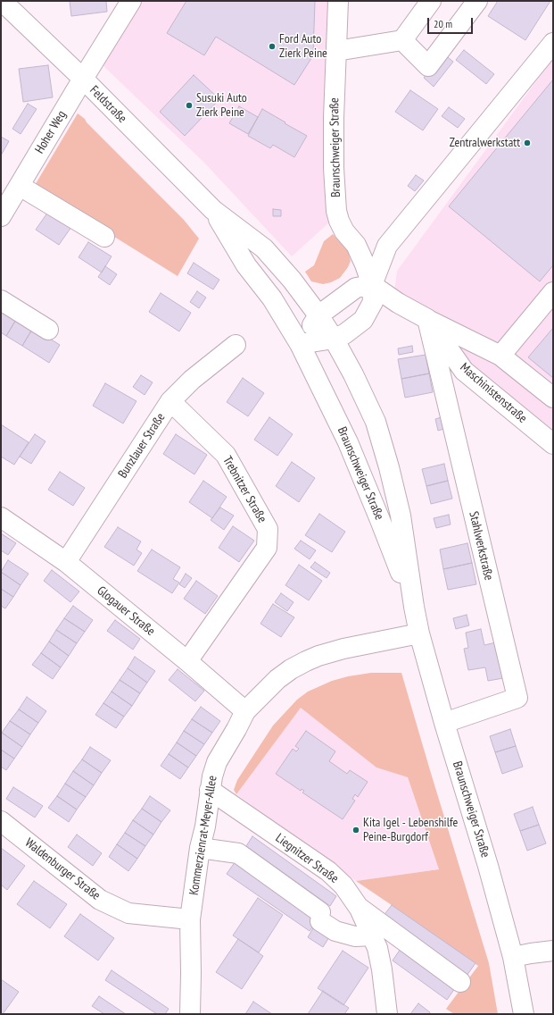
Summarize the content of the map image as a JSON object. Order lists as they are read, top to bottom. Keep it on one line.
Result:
{"streets":{"street":["Feldstraße","Hoher Weg","Braunschweiger Straße","Maschinistenstraße","Bunzlauer Straße","Trebnitzer Straße","Stahlwerkstraße","Glogauer Straße","Kommerzienrat-Meyer-Allee","Liegnitzer Straße","Waldenburger Straße"]},"crossings":[["Feldstraße","Hoher Weg"],["Feldstraße","Braunschweiger Straße"],["Braunschweiger Straße","Maschinistenstraße"],["Braunschweiger Straße","Stahlwerkstraße"],["Braunschweiger Straße","Kommerzienrat-Meyer-Allee"],["Maschinistenstraße","Stahlwerkstraße"],["Bunzlauer Straße","Trebnitzer Straße"],["Bunzlauer Straße","Glogauer Straße"],["Trebnitzer Straße","Glogauer Straße"],["Glogauer Straße","Kommerzienrat-Meyer-Allee"],["Kommerzienrat-Meyer-Allee","Liegnitzer Straße"],["Kommerzienrat-Meyer-Allee","Waldenburger Straße"]],"places":["Ford Auto Zierk Peine","Susuki Auto Zierk Peine","Zentralwerkstatt","Kita Igel - Lebenshilfe Peine-Burgdorf"],"scale_bar":"20 m"}
